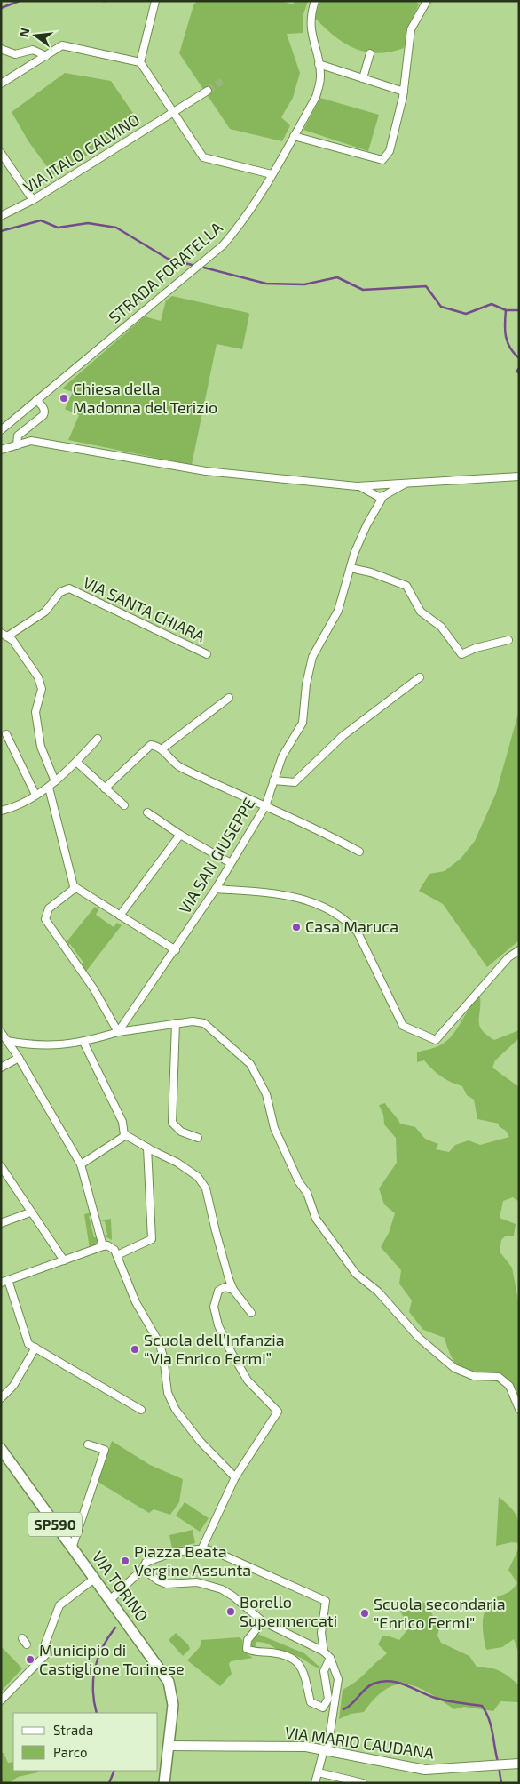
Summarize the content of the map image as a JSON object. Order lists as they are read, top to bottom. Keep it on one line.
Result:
{"streets":{"main road":["SP590","VIA TORINO","VIA MARIO CAUDANA"],"street":["VIA ITALO CALVINO","STRADA FORATELLA","VIA SANTA CHIARA","VIA SAN GIUSEPPE"]},"crossings":[["VIA TORINO","VIA MARIO CAUDANA"]],"places":["Chiesa della Madonna del Terizio","Casa Maruca","Scuola dell’Infanzia “Via Enrico Fermi”","Piazza Beata Vergine Assunta","Borello Supermercati","Scuola secondaria \"Enrico Fermi\"","Municipio di Castiglione Torinese"],"legend":["Strada","Parco"],"north":"left"}
